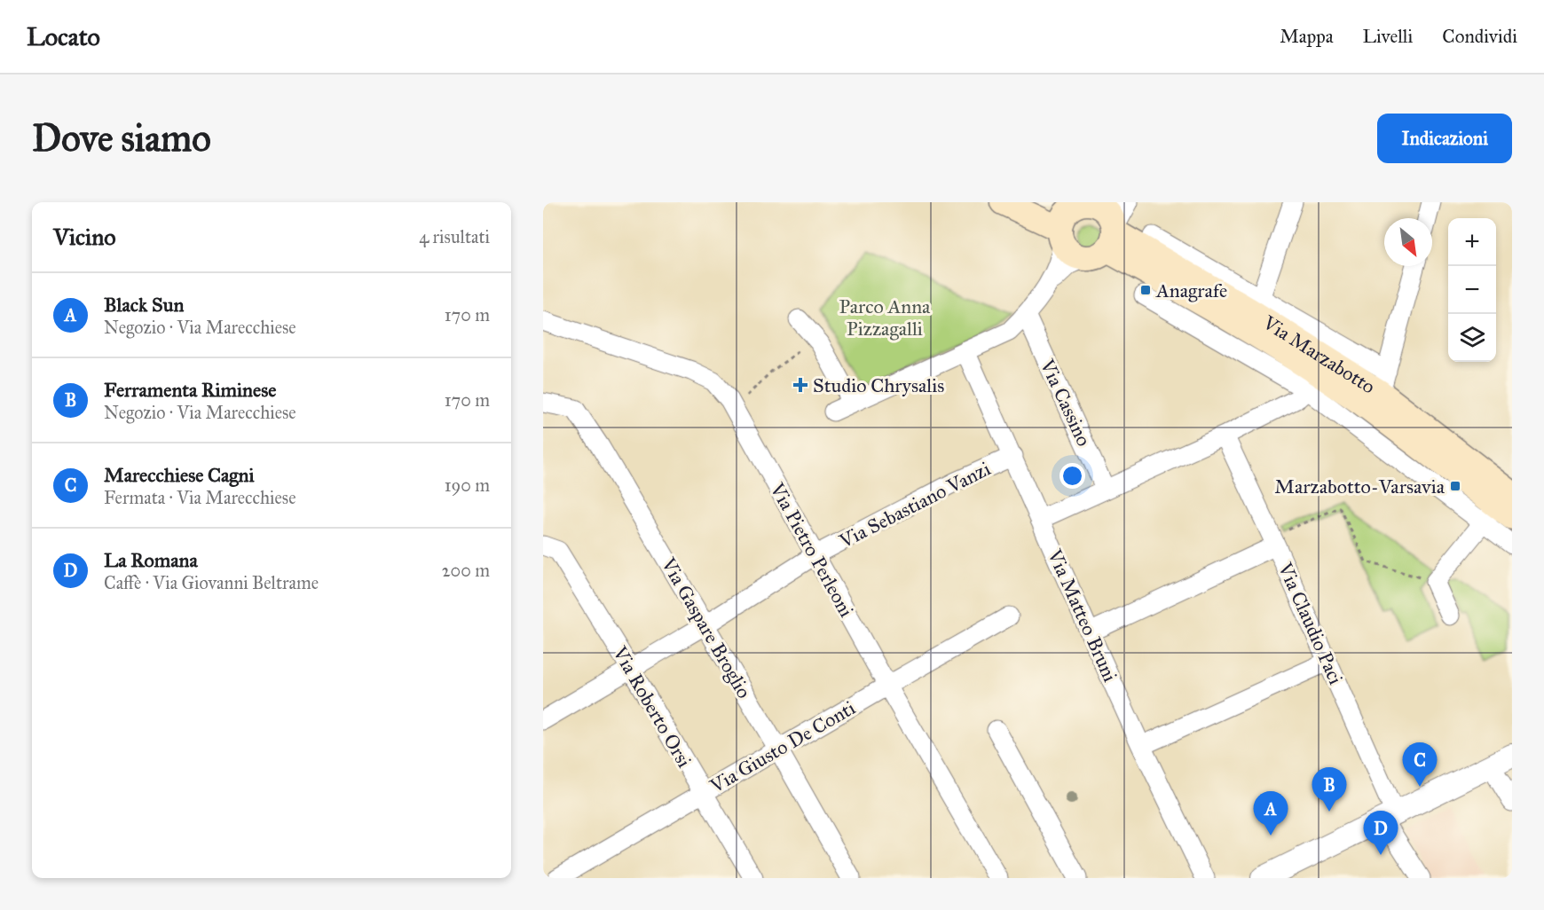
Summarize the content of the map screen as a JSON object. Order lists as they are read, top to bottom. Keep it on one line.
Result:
{"streets":{"main road":["Via Marzabotto"],"street":["Via Cassino","Via Sebastiano Vanzi","Via Pietro Perleoni","Via Matteo Bruni","Via Claudio Paci","Via Gaspare Broglio","Via Roberto Orsi","Via Giusto De Conti"]},"crossings":[["Via Sebastiano Vanzi","Via Pietro Perleoni"],["Via Sebastiano Vanzi","Via Matteo Bruni"],["Via Sebastiano Vanzi","Via Gaspare Broglio"],["Via Sebastiano Vanzi","Via Roberto Orsi"],["Via Pietro Perleoni","Via Giusto De Conti"],["Via Gaspare Broglio","Via Giusto De Conti"],["Via Roberto Orsi","Via Giusto De Conti"]],"parks":["Parco Anna Pizzagalli"],"places":{"transit":["Anagrafe","Marzabotto-Varsavia"],"health":["Studio Chrysalis"]},"north":"bottom right","page":{"header":"Locato","nav":["Mappa","Livelli","Condividi"],"buttons":"Indicazioni","title":"Dove siamo","heading":["Vicino","4 risultati"],"map_buttons":["+","−"],"list":[{"mark":"A","name":"Black Sun","note":"Negozio · Via Marecchiese","value":"170 m"},{"mark":"B","name":"Ferramenta Riminese","note":"Negozio · Via Marecchiese","value":"170 m"},{"mark":"C","name":"Marecchiese Cagni","note":"Fermata · Via Marecchiese","value":"190 m"},{"mark":"D","name":"La Romana","note":"Caffè · Via Giovanni Beltrame","value":"200 m"}],"pins":["C","B","A","D"]}}
